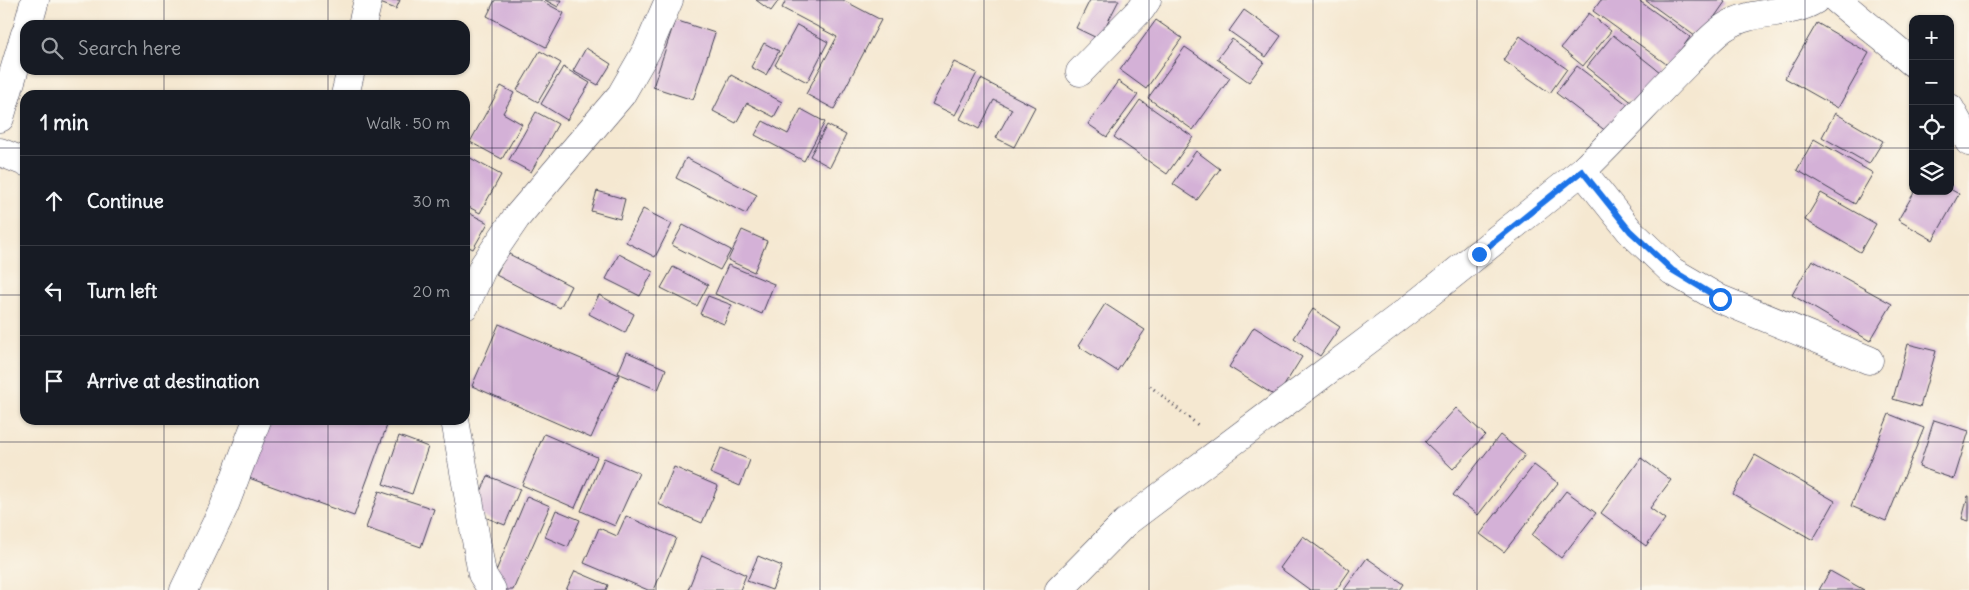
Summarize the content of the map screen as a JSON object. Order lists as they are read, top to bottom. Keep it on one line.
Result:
{"page":{"map_buttons":["+","−"],"search":"Search here","heading":["1 min","Walk · 50 m"],"list":[["Continue","30 m"],["Turn left","20 m"],"Arrive at destination"]}}
